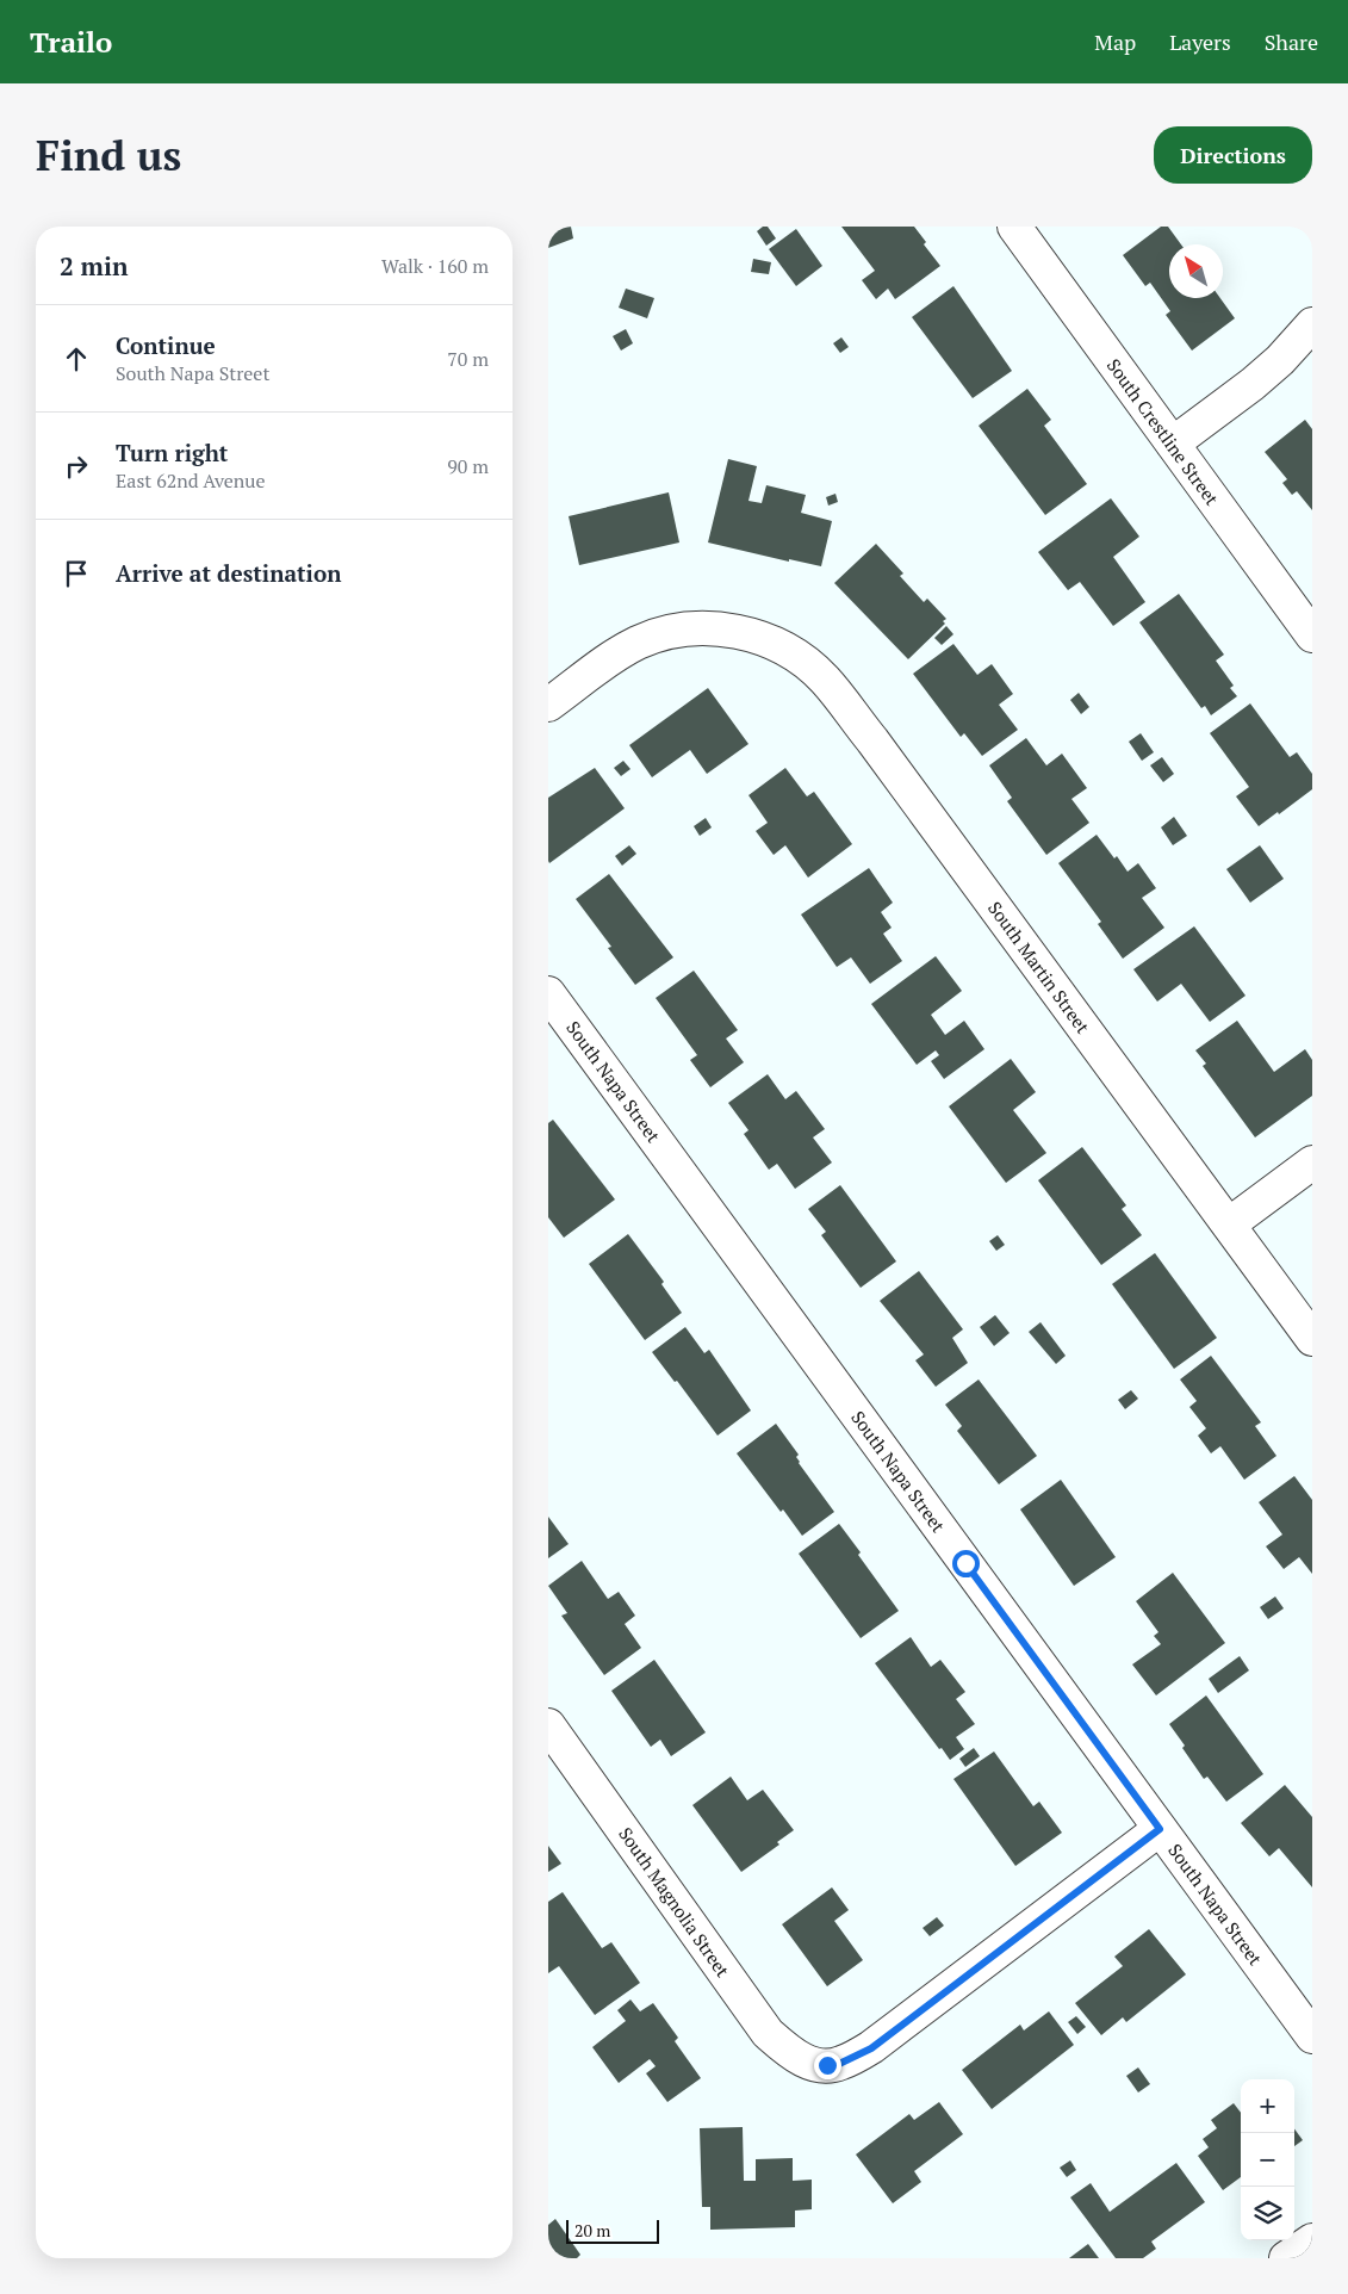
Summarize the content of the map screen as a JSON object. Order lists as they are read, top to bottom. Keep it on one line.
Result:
{"streets":{"street":["South Crestline Street","South Martin Street","South Napa Street","South Magnolia Street"]},"crossings":[["South Napa Street","South Magnolia Street"]],"scale_bar":"20 m","north":"top left","page":{"header":"Trailo","nav":["Map","Layers","Share"],"buttons":"Directions","title":"Find us","heading":["2 min","Walk · 160 m"],"list":[["Continue","South Napa Street","70 m"],["Turn right","East 62nd Avenue","90 m"],"Arrive at destination"],"map_buttons":["+","−"],"scale":"20 m"}}
